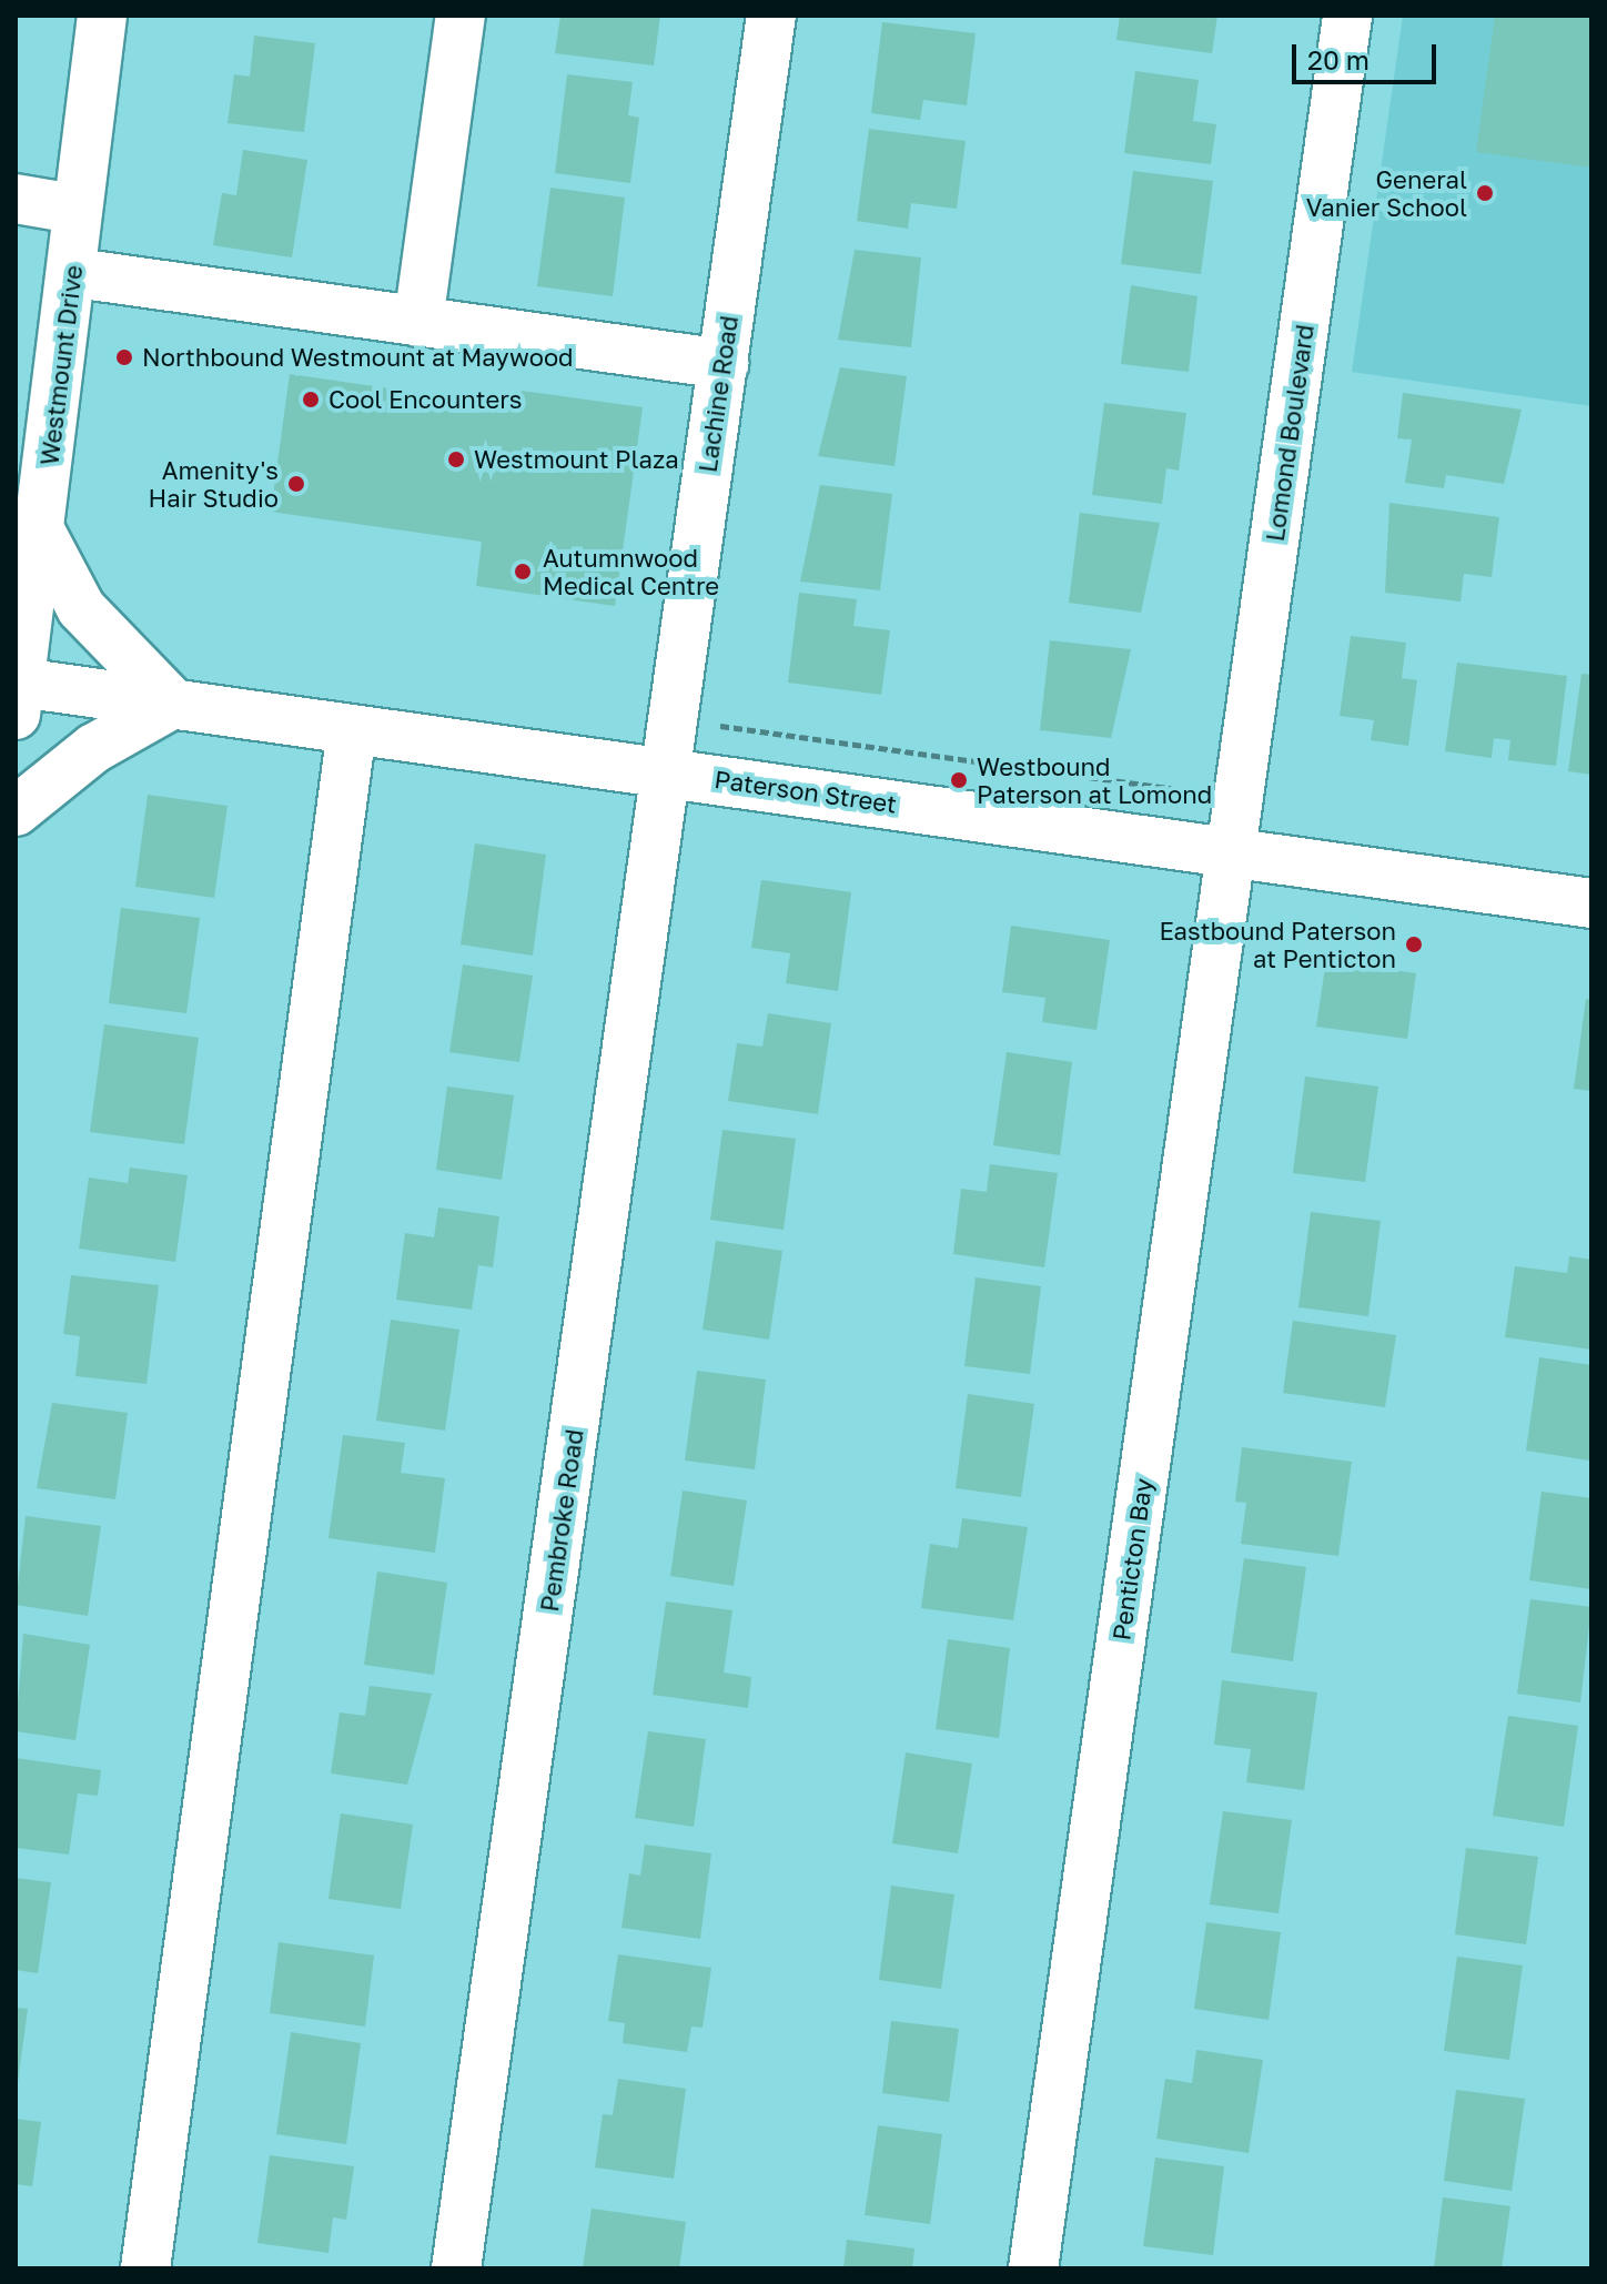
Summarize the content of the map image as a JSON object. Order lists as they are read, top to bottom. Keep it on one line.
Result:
{"streets":{"street":["Westmount Drive","Lachine Road","Lomond Boulevard","Paterson Street","Pembroke Road","Penticton Bay"]},"crossings":[["Westmount Drive","Paterson Street"],["Lachine Road","Paterson Street"],["Lachine Road","Pembroke Road"],["Lomond Boulevard","Paterson Street"],["Lomond Boulevard","Penticton Bay"],["Paterson Street","Pembroke Road"],["Paterson Street","Penticton Bay"]],"places":["General Vanier School","Northbound Westmount at Maywood","Cool Encounters","Westmount Plaza","Amenity's Hair Studio","Autumnwood Medical Centre","Westbound Paterson at Lomond","Eastbound Paterson at Penticton"],"scale_bar":"20 m"}
